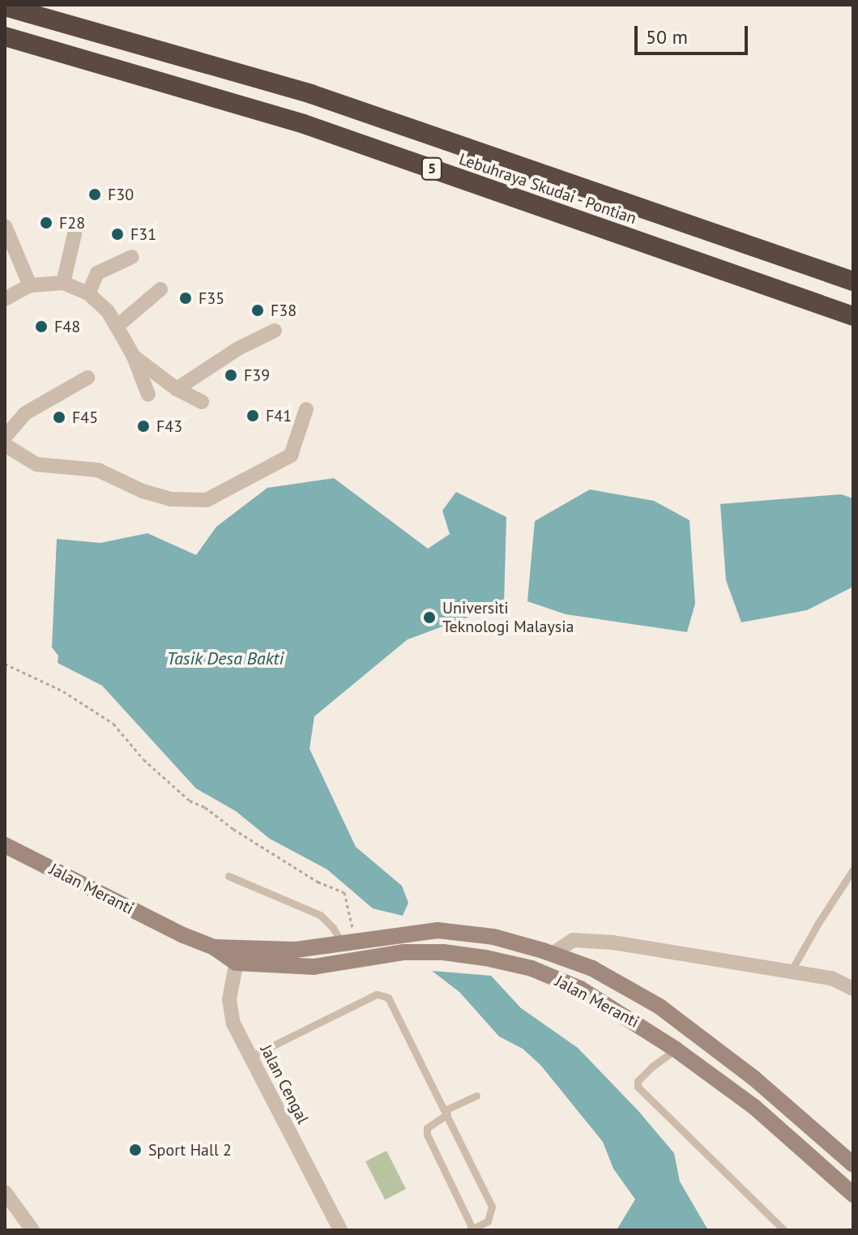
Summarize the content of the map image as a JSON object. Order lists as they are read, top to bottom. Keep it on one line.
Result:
{"streets":{"highway":["5","Lebuhraya Skudai - Pontian"],"street":["Jalan Meranti","Jalan Cengal"]},"crossings":[["Jalan Meranti","Jalan Cengal"]],"water":["Tasik Desa Bakti"],"places":["F30","F28","F31","F35","F38","F48","F39","F41","F45","F43","Universiti Teknologi Malaysia","Sport Hall 2"],"scale_bar":"50 m"}
